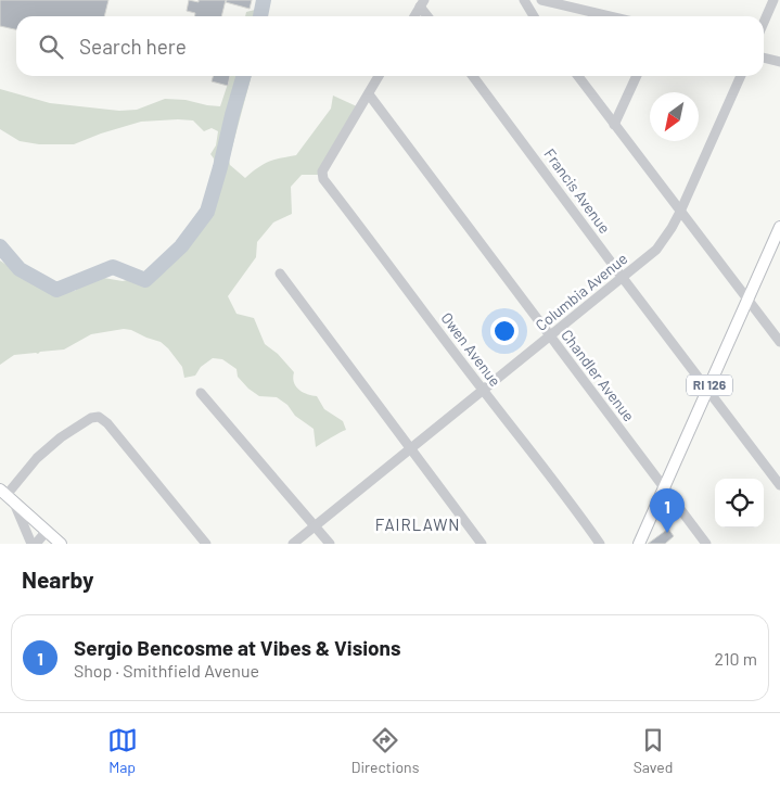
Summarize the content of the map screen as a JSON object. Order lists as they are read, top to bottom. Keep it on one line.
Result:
{"streets":{"main road":["RI 126"],"street":["Francis Avenue","Columbia Avenue","Owen Avenue","Chandler Avenue"]},"crossings":[["Francis Avenue","Columbia Avenue"],["Francis Avenue","RI 126"],["Columbia Avenue","Owen Avenue"],["Columbia Avenue","Chandler Avenue"],["Owen Avenue","Chandler Avenue"],["Chandler Avenue","RI 126"]],"districts":["FAIRLAWN"],"north":"bottom left","page":{"search":"Search here","pins":"1","heading":"Nearby","list":[{"mark":"1","name":"Sergio Bencosme at Vibes & Visions","note":"Shop · Smithfield Avenue","value":"210 m"}],"nav":["Map","Directions","Saved"]}}
